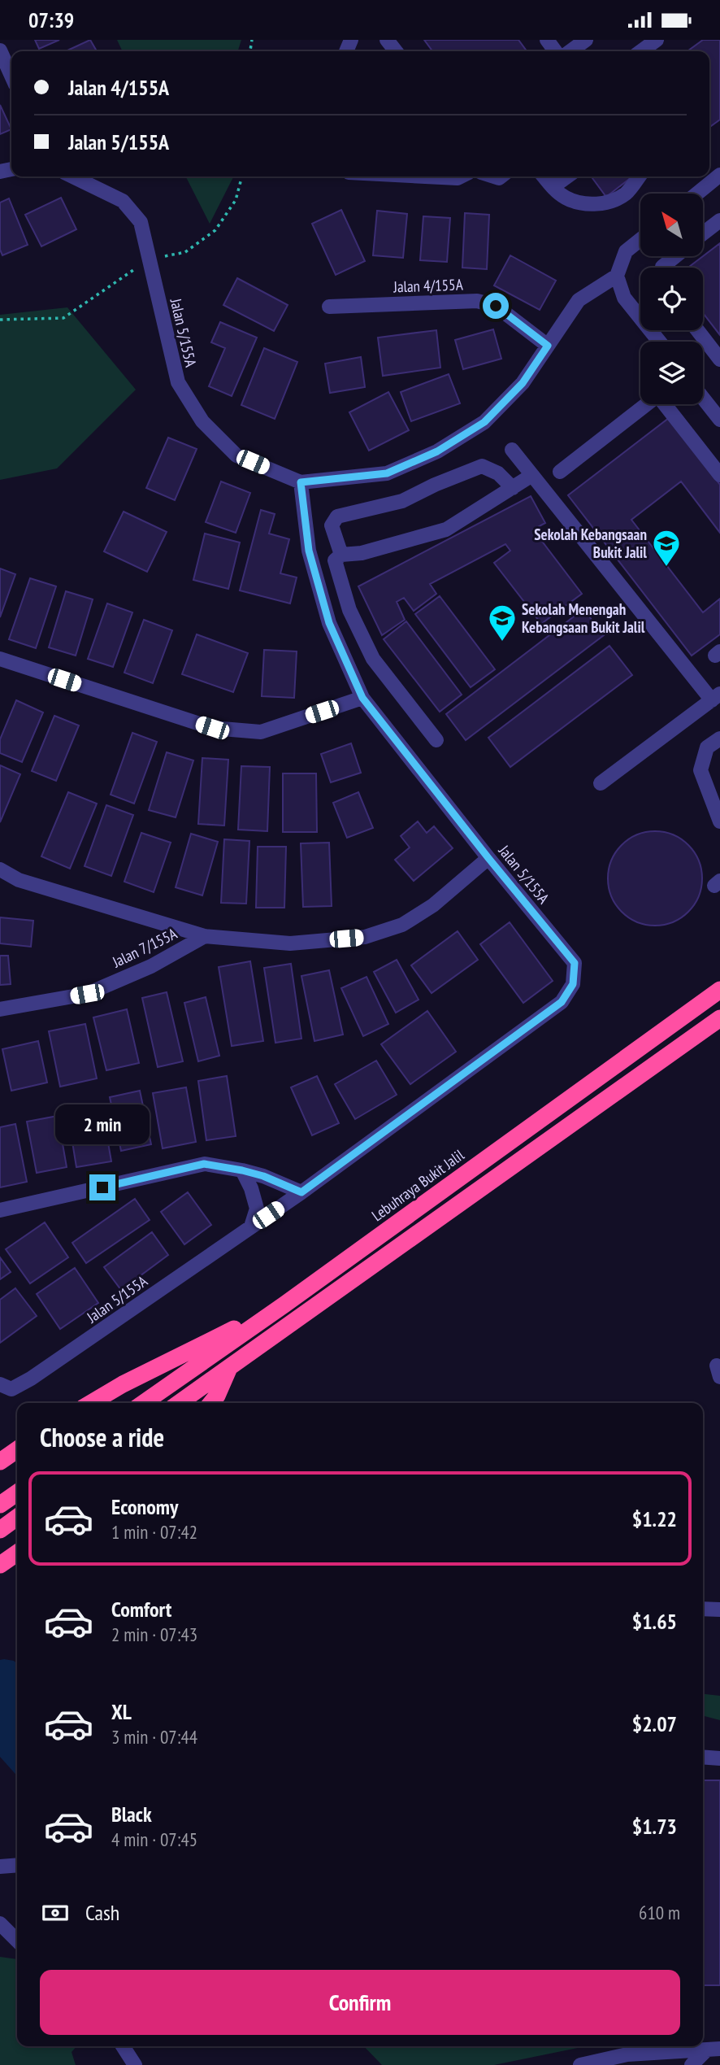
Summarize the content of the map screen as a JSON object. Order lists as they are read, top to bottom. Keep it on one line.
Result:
{"streets":{"highway":["Lebuhraya Bukit Jalil"],"street":["Jalan 4/155A","Jalan 5/155A","Jalan 7/155A"]},"crossings":[["Jalan 4/155A","Jalan 5/155A"]],"places":{"school or university":["Sekolah Kebangsaan Bukit Jalil","Sekolah Menengah Kebangsaan Bukit Jalil"]},"north":"top left","page":{"status":"07:39","banner":["Jalan 4/155A","Jalan 5/155A"],"bubble":"2 min","heading":"Choose a ride","list":[{"name":"Economy","note":"1 min · 07:42","value":"$1.22"},{"name":"Comfort","note":"2 min · 07:43","value":"$1.65"},{"name":"XL","note":"3 min · 07:44","value":"$2.07"},{"name":"Black","note":"4 min · 07:45","value":"$1.73"}],"pay":["Cash","610 m"],"buttons":"Confirm"}}
